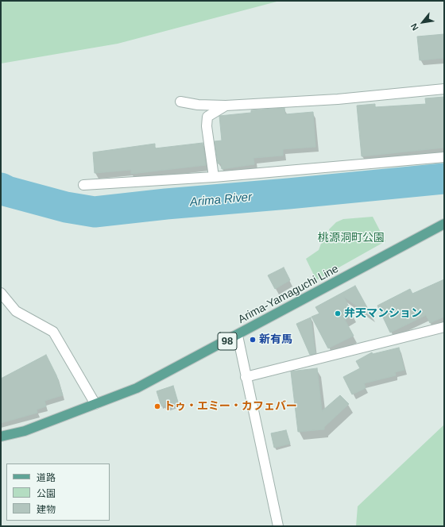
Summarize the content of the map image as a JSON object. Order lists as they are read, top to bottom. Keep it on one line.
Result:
{"streets":{"main road":["Arima-Yamaguchi Line","98"]},"water":["Arima River"],"parks":["桃源洞町公園"],"places":["弁天マンション","新有馬","トゥ・エミー・カフェバー"],"legend":["道路","公園","建物"],"north":"bottom left"}
